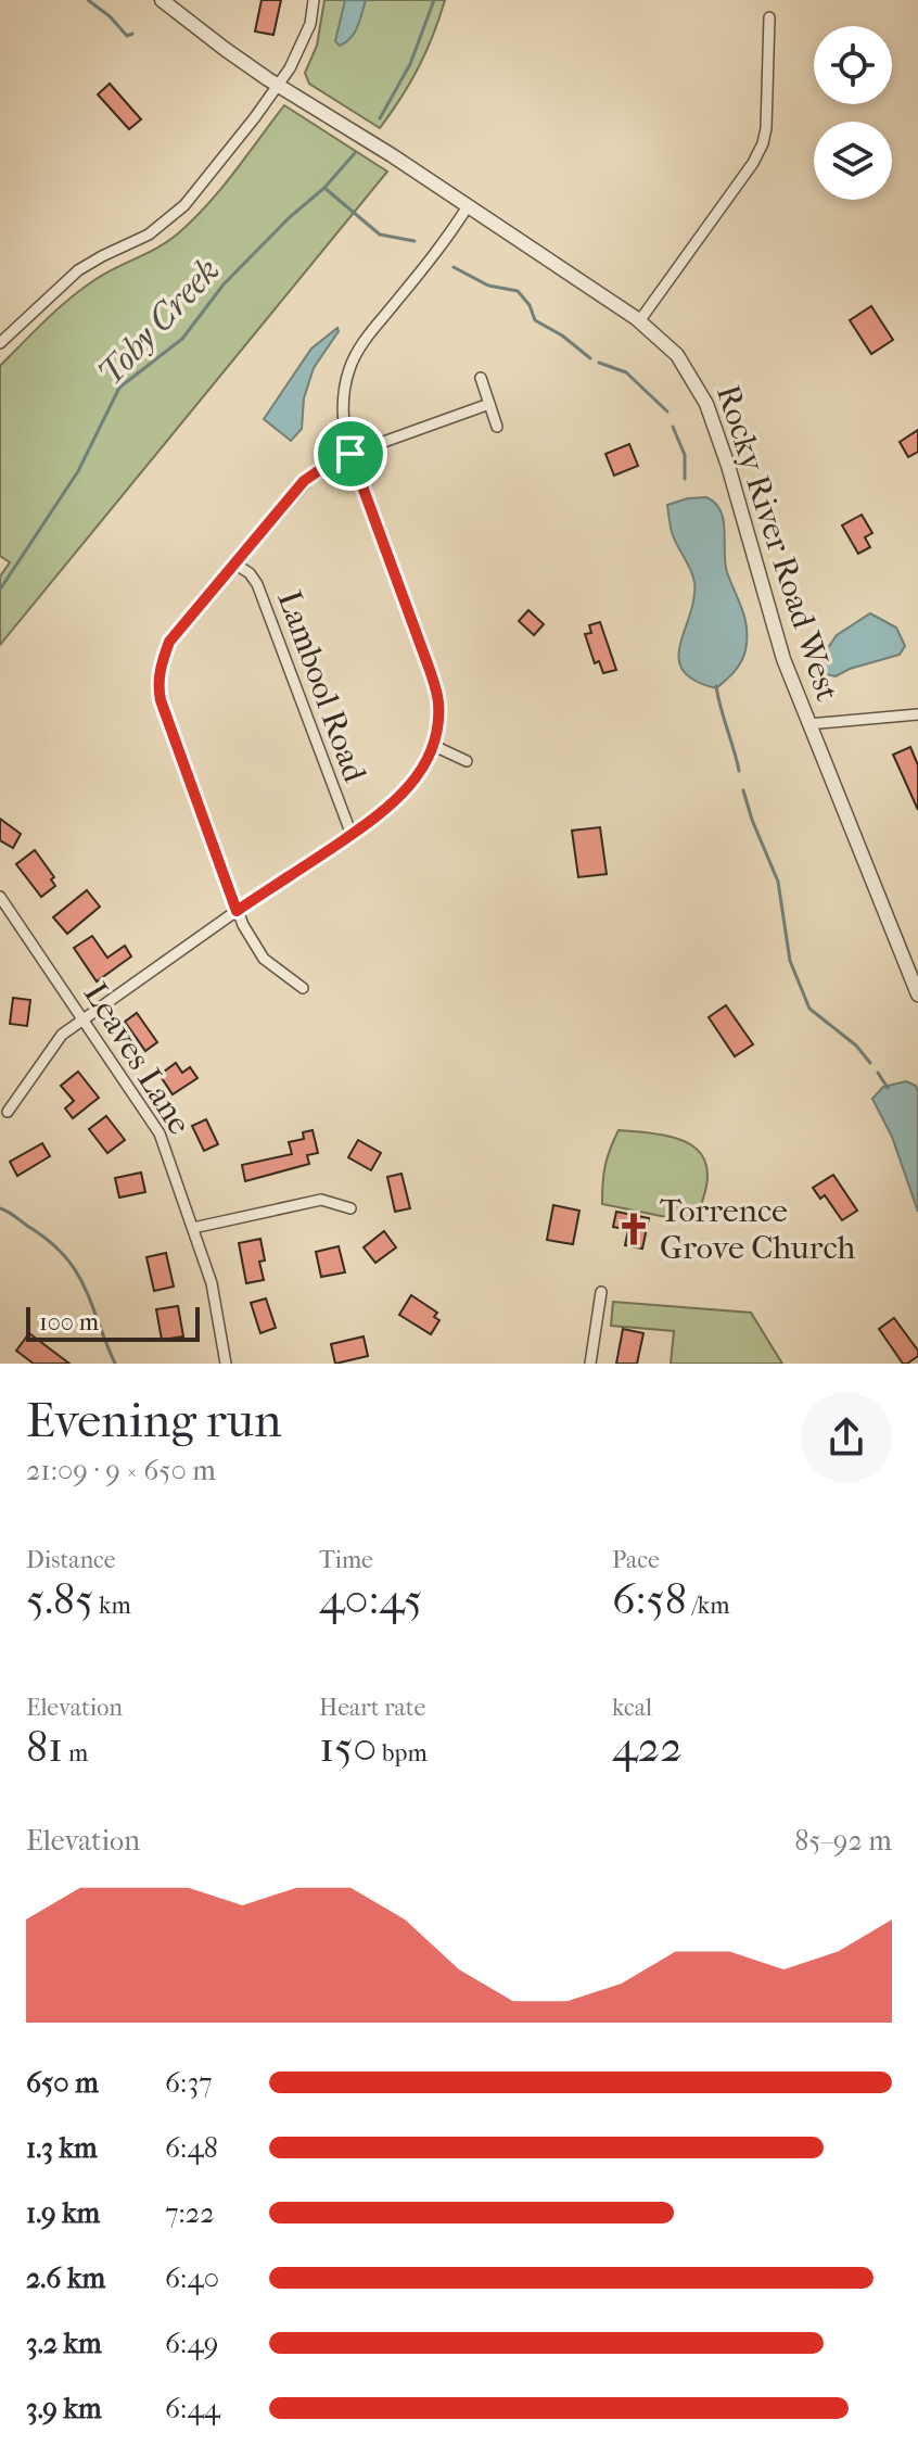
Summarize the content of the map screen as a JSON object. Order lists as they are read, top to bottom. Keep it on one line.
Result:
{"streets":{"street":["Rocky River Road West","Lambool Road","Leaves Lane"]},"water":["Toby Creek"],"places":{"church":["Torrence Grove Church"]},"scale_bar":"100 m","page":{"scale":"100 m","heading":["Evening run","21:09 · 9 × 650 m"],"stats":[["Distance","5.85 km"],["Time","40:45"],["Pace","6:58 /km"],["Elevation","81 m"],["Heart rate","150 bpm"],["kcal","422"]],"chart":["Elevation","85–92 m"],"list":[{"name":"650 m","note":"6:37"},{"name":"1.3 km","note":"6:48"},{"name":"1.9 km","note":"7:22"},{"name":"2.6 km","note":"6:40"},{"name":"3.2 km","note":"6:49"},{"name":"3.9 km","note":"6:44"}]}}
